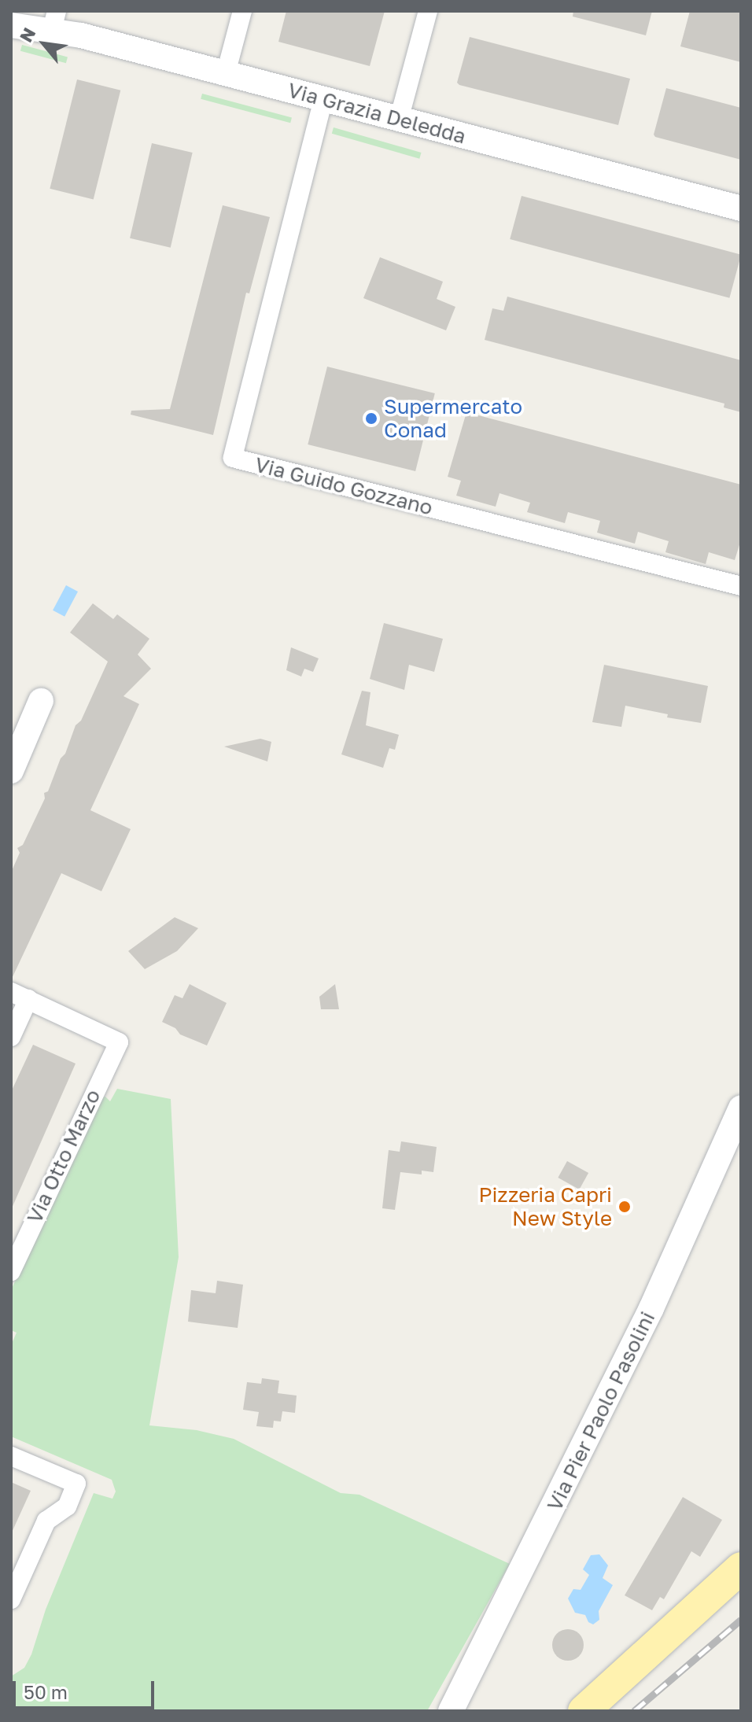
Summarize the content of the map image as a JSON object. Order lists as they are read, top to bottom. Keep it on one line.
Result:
{"streets":{"street":["Via Grazia Deledda","Via Guido Gozzano","Via Otto Marzo","Via Pier Paolo Pasolini"]},"crossings":[["Via Grazia Deledda","Via Guido Gozzano"]],"places":["Supermercato Conad","Pizzeria Capri New Style"],"scale_bar":"50 m","north":"top left"}
